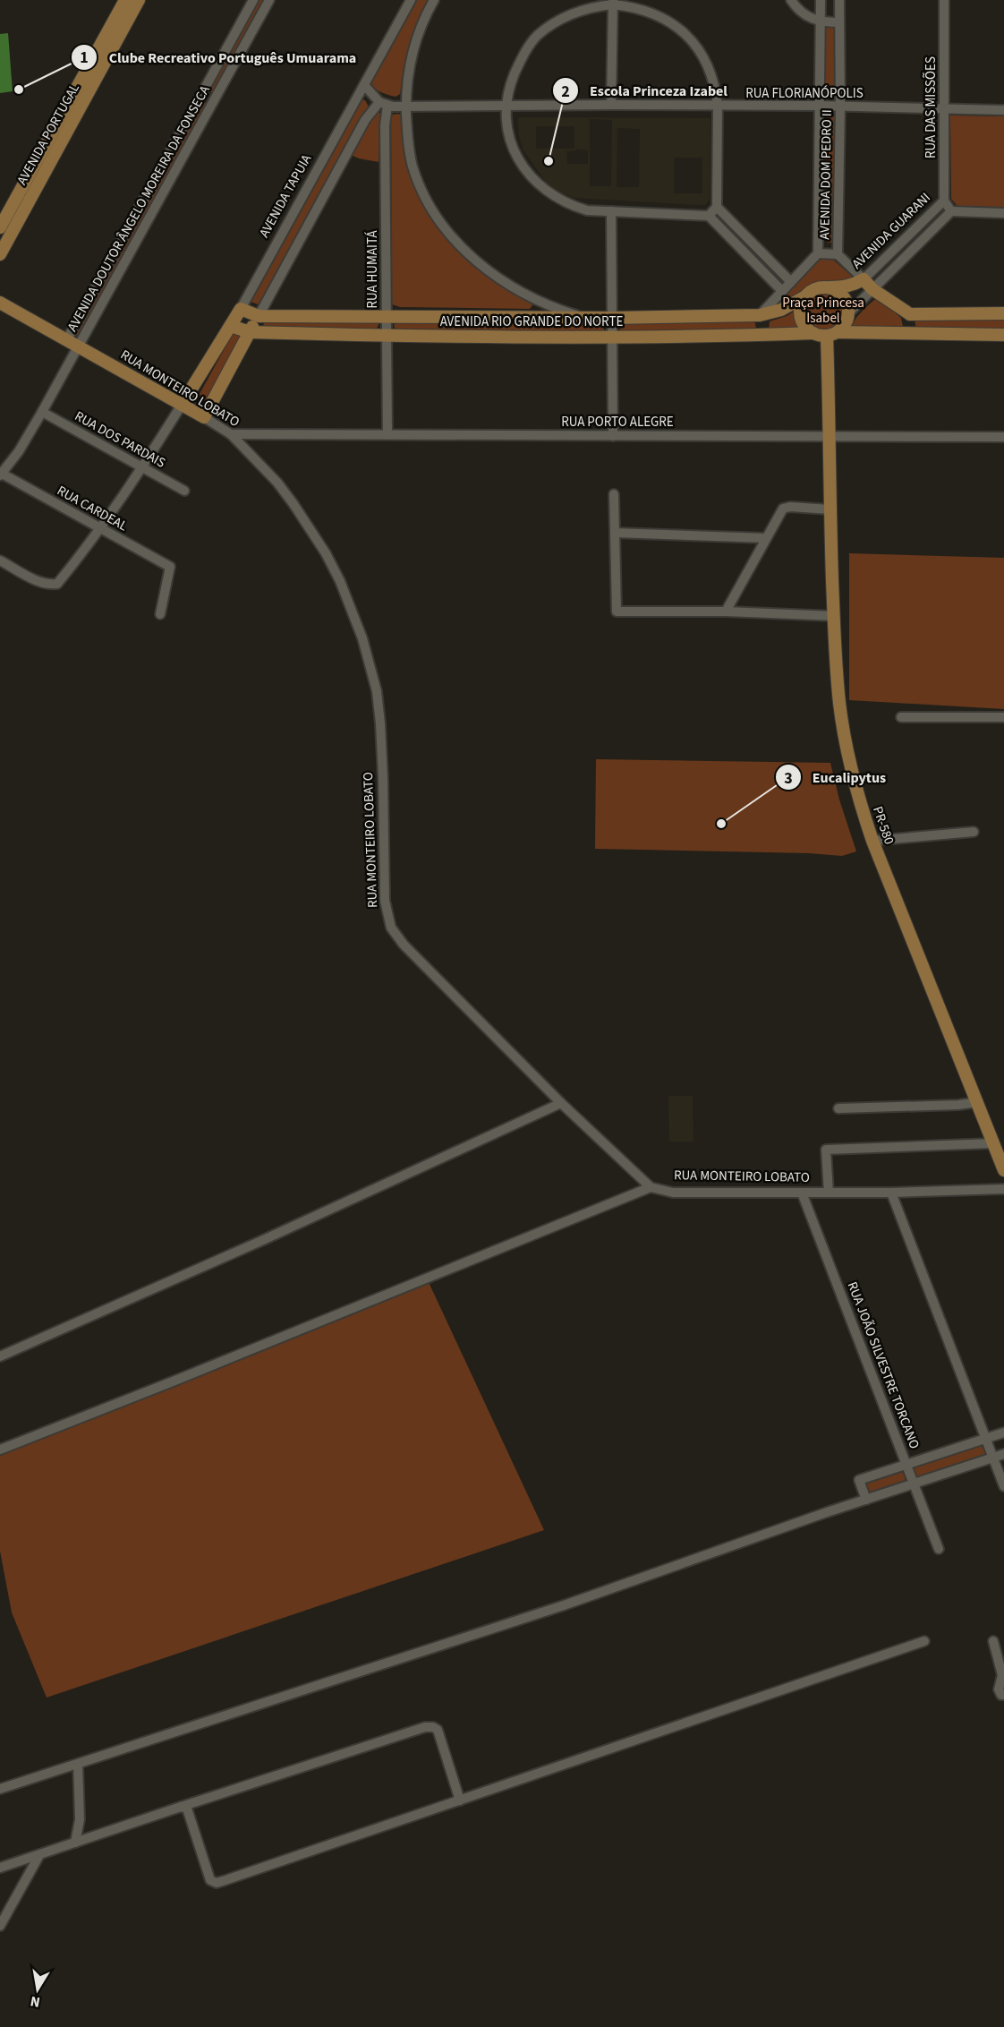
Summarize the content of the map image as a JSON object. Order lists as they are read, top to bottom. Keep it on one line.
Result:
{"streets":{"main road":["AVENIDA PORTUGAL","AVENIDA TAPUIA","AVENIDA GUARANI","AVENIDA RIO GRANDE DO NORTE","RUA MONTEIRO LOBATO","PR-580"],"street":["RUA FLORIANÓPOLIS","RUA DAS MISSÕES","AVENIDA DOM PEDRO II","AVENIDA DOUTOR ÂNGELO MOREIRA DA FONSECA","RUA HUMAITÁ","RUA PORTO ALEGRE","RUA DOS PARDAIS","RUA CARDEAL","RUA JOÃO SILVESTRE TORCANO"]},"crossings":[["RUA FLORIANÓPOLIS","RUA DAS MISSÕES"],["RUA FLORIANÓPOLIS","AVENIDA DOM PEDRO II"],["RUA FLORIANÓPOLIS","RUA HUMAITÁ"],["RUA DAS MISSÕES","AVENIDA GUARANI"],["AVENIDA TAPUIA","AVENIDA RIO GRANDE DO NORTE"],["AVENIDA TAPUIA","RUA MONTEIRO LOBATO"],["AVENIDA DOUTOR ÂNGELO MOREIRA DA FONSECA","RUA MONTEIRO LOBATO"],["AVENIDA GUARANI","AVENIDA RIO GRANDE DO NORTE"],["AVENIDA GUARANI","PR-580"],["RUA HUMAITÁ","AVENIDA RIO GRANDE DO NORTE"],["RUA HUMAITÁ","RUA PORTO ALEGRE"],["AVENIDA RIO GRANDE DO NORTE","PR-580"],["RUA MONTEIRO LOBATO","RUA PORTO ALEGRE"],["RUA MONTEIRO LOBATO","RUA JOÃO SILVESTRE TORCANO"],["RUA PORTO ALEGRE","PR-580"]],"parks":["Praça Princesa Isabel"],"places":["Clube Recreativo Português Umuarama","Escola Princeza Izabel","Eucalipytus"],"north":"bottom"}
